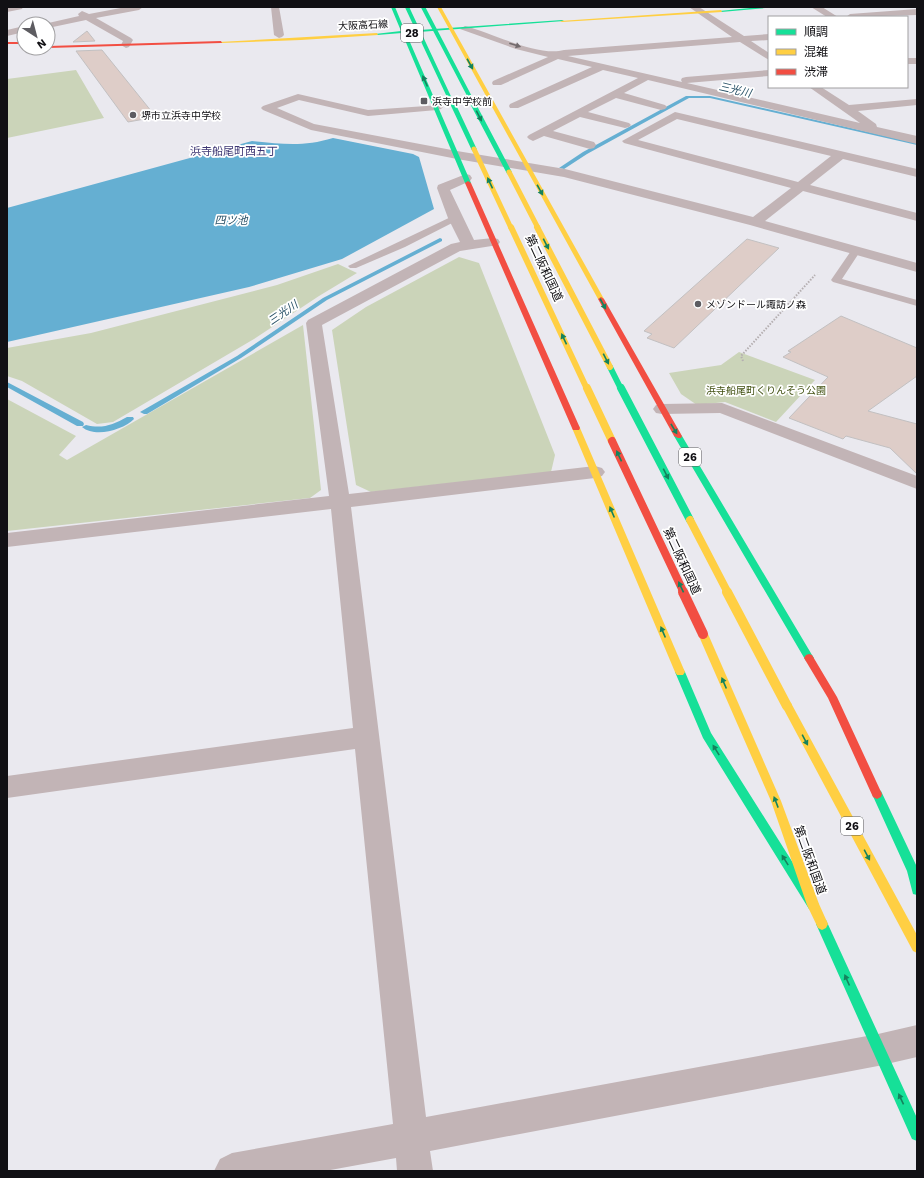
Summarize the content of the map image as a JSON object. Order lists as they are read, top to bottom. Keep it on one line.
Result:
{"streets":{"main road":["大阪高石線","28","第二阪和国道","26"]},"crossings":[["大阪高石線","26"]],"districts":["浜寺船尾町西五丁"],"water":["三光川","四ツ池"],"parks":["浜寺船尾町くりんそう公園"],"places":{"transit":["浜寺中学校前"],"other":["堺市立浜寺中学校","メゾンドール諏訪ノ森"]},"legend":["順調","混雑","渋滞"],"north":"bottom right"}
